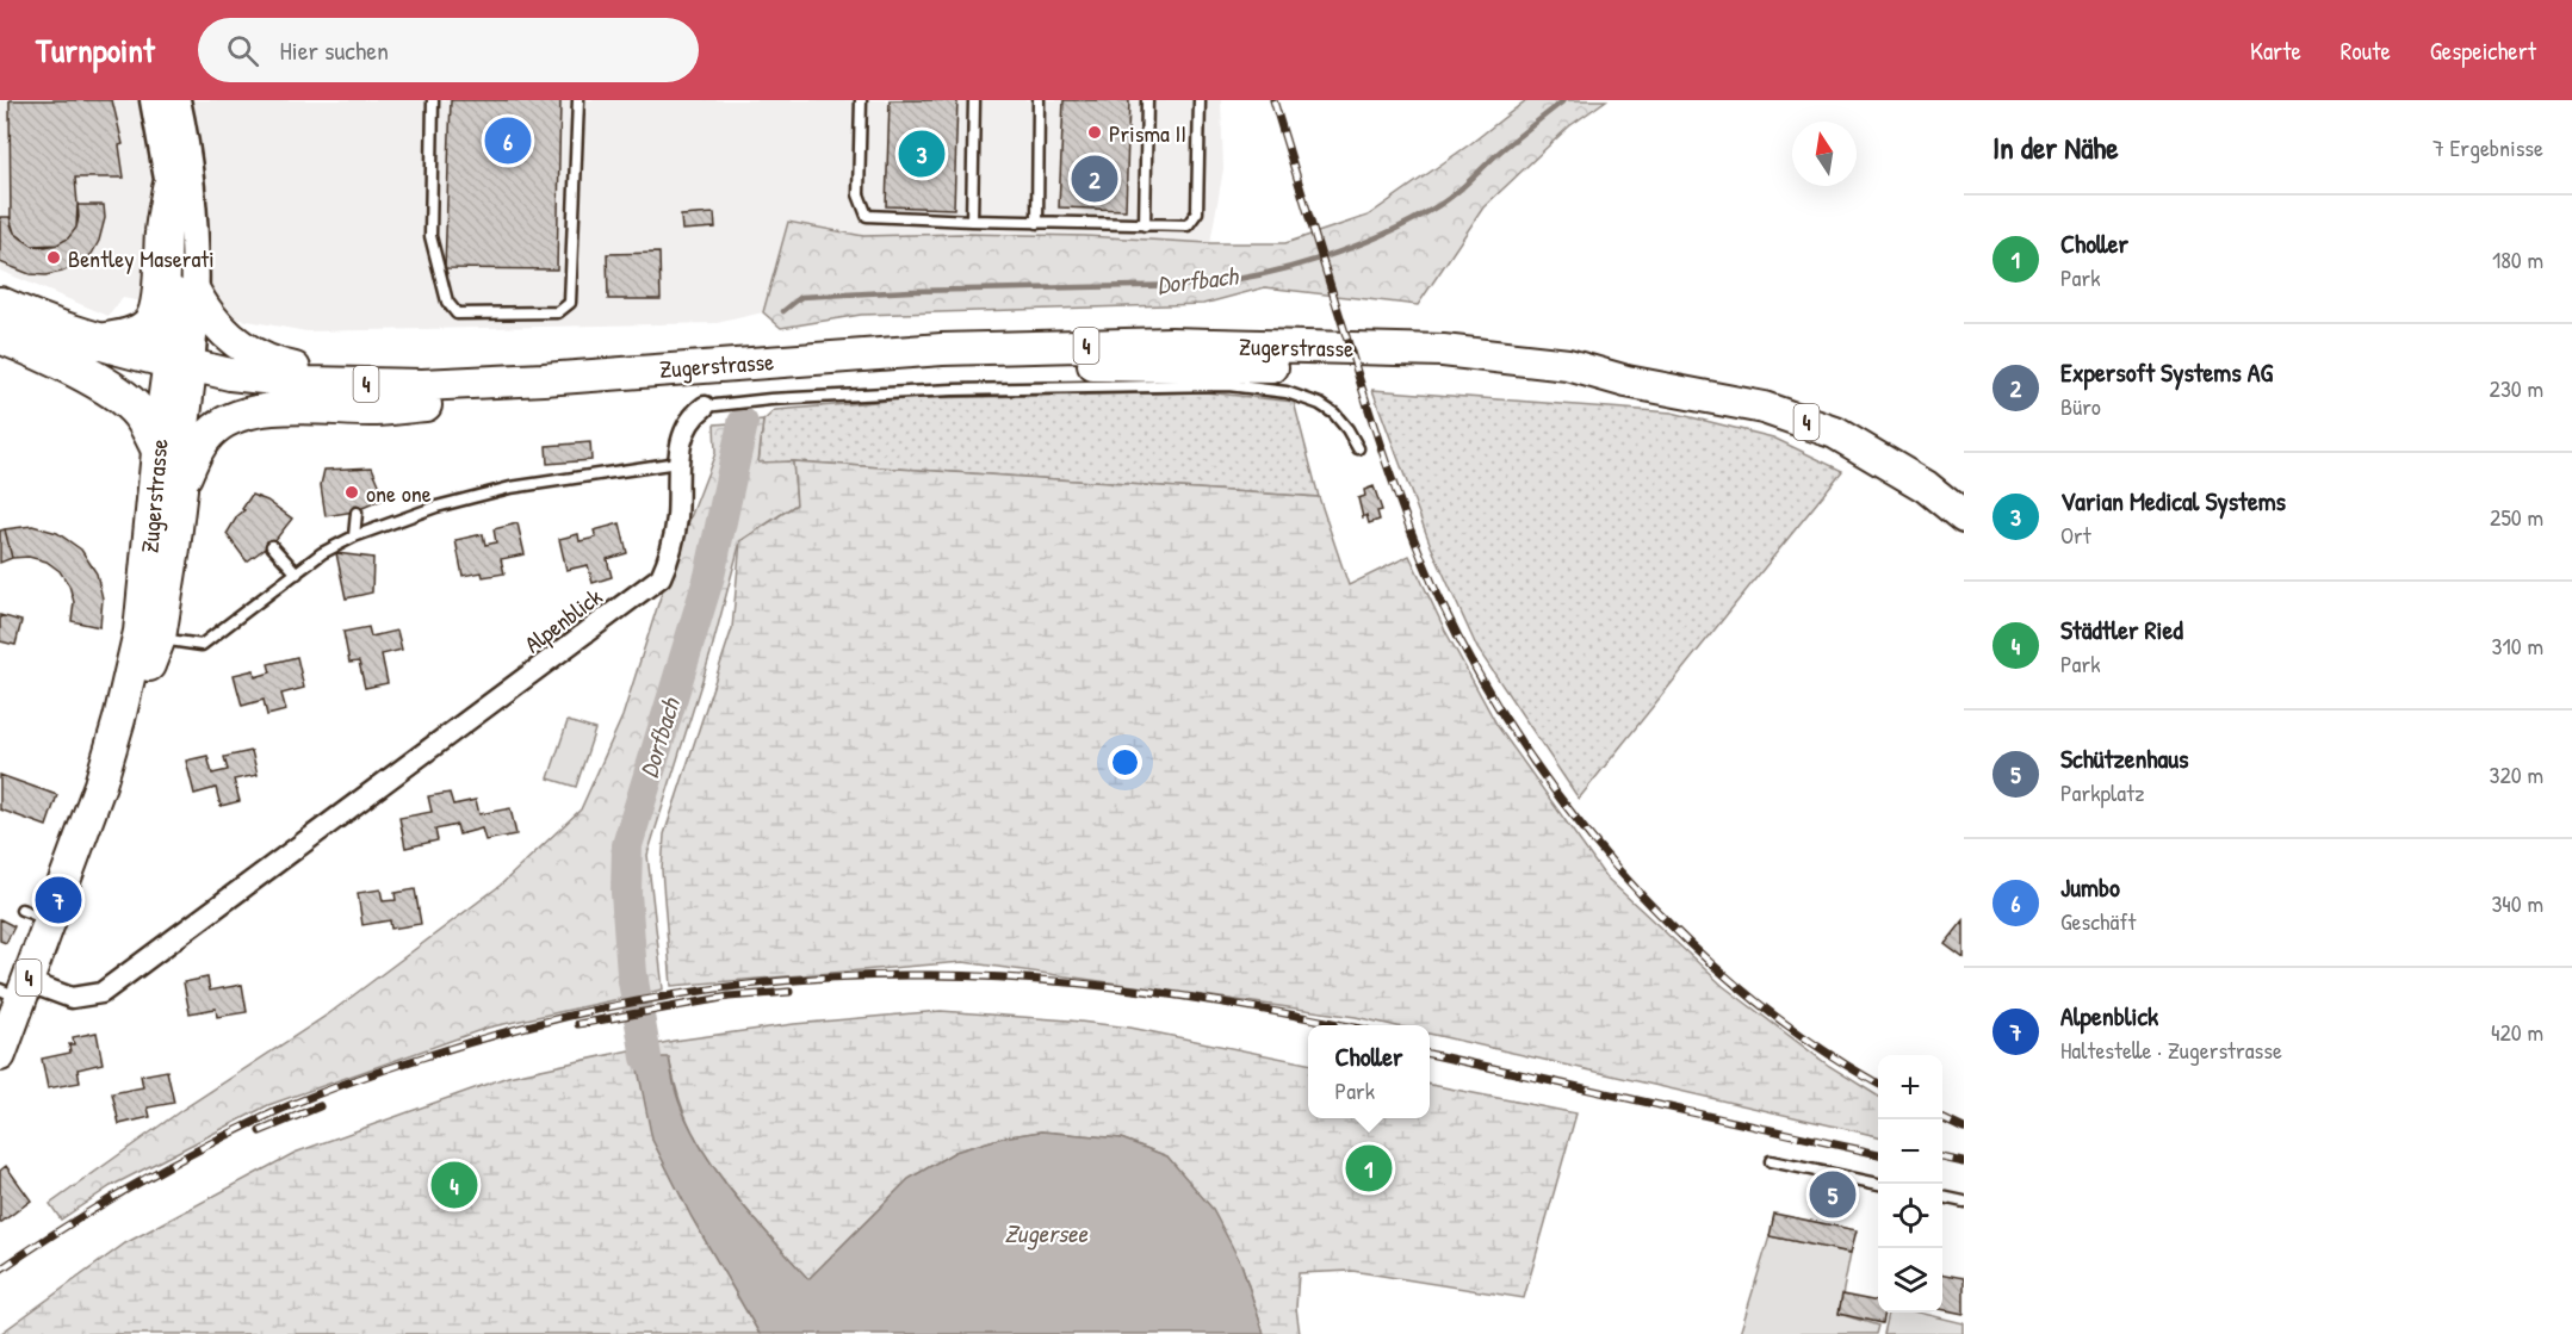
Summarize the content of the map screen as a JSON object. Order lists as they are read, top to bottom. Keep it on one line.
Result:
{"streets":{"main road":["4","Zugerstrasse"],"street":["Alpenblick"]},"crossings":[["4","Zugerstrasse"],["Zugerstrasse","Alpenblick"]],"water":["Dorfbach","Zugersee"],"places":["Prisma II","Bentley Maserati","one one"],"north":"top","page":{"header":"Turnpoint","search":"Hier suchen","nav":["Karte","Route","Gespeichert"],"heading":["In der Nähe","7 Ergebnisse"],"pins":["6","3","2","7","1","4","5"],"list":[{"mark":"1","name":"Choller","note":"Park","value":"180 m"},{"mark":"2","name":"Expersoft Systems AG","note":"Büro","value":"230 m"},{"mark":"3","name":"Varian Medical Systems","note":"Ort","value":"250 m"},{"mark":"4","name":"Städtler Ried","note":"Park","value":"310 m"},{"mark":"5","name":"Schützenhaus","note":"Parkplatz","value":"320 m"},{"mark":"6","name":"Jumbo","note":"Geschäft","value":"340 m"},{"mark":"7","name":"Alpenblick","note":"Haltestelle · Zugerstrasse","value":"420 m"}],"popup":["Choller","Park"],"map_buttons":["+","−"]}}
